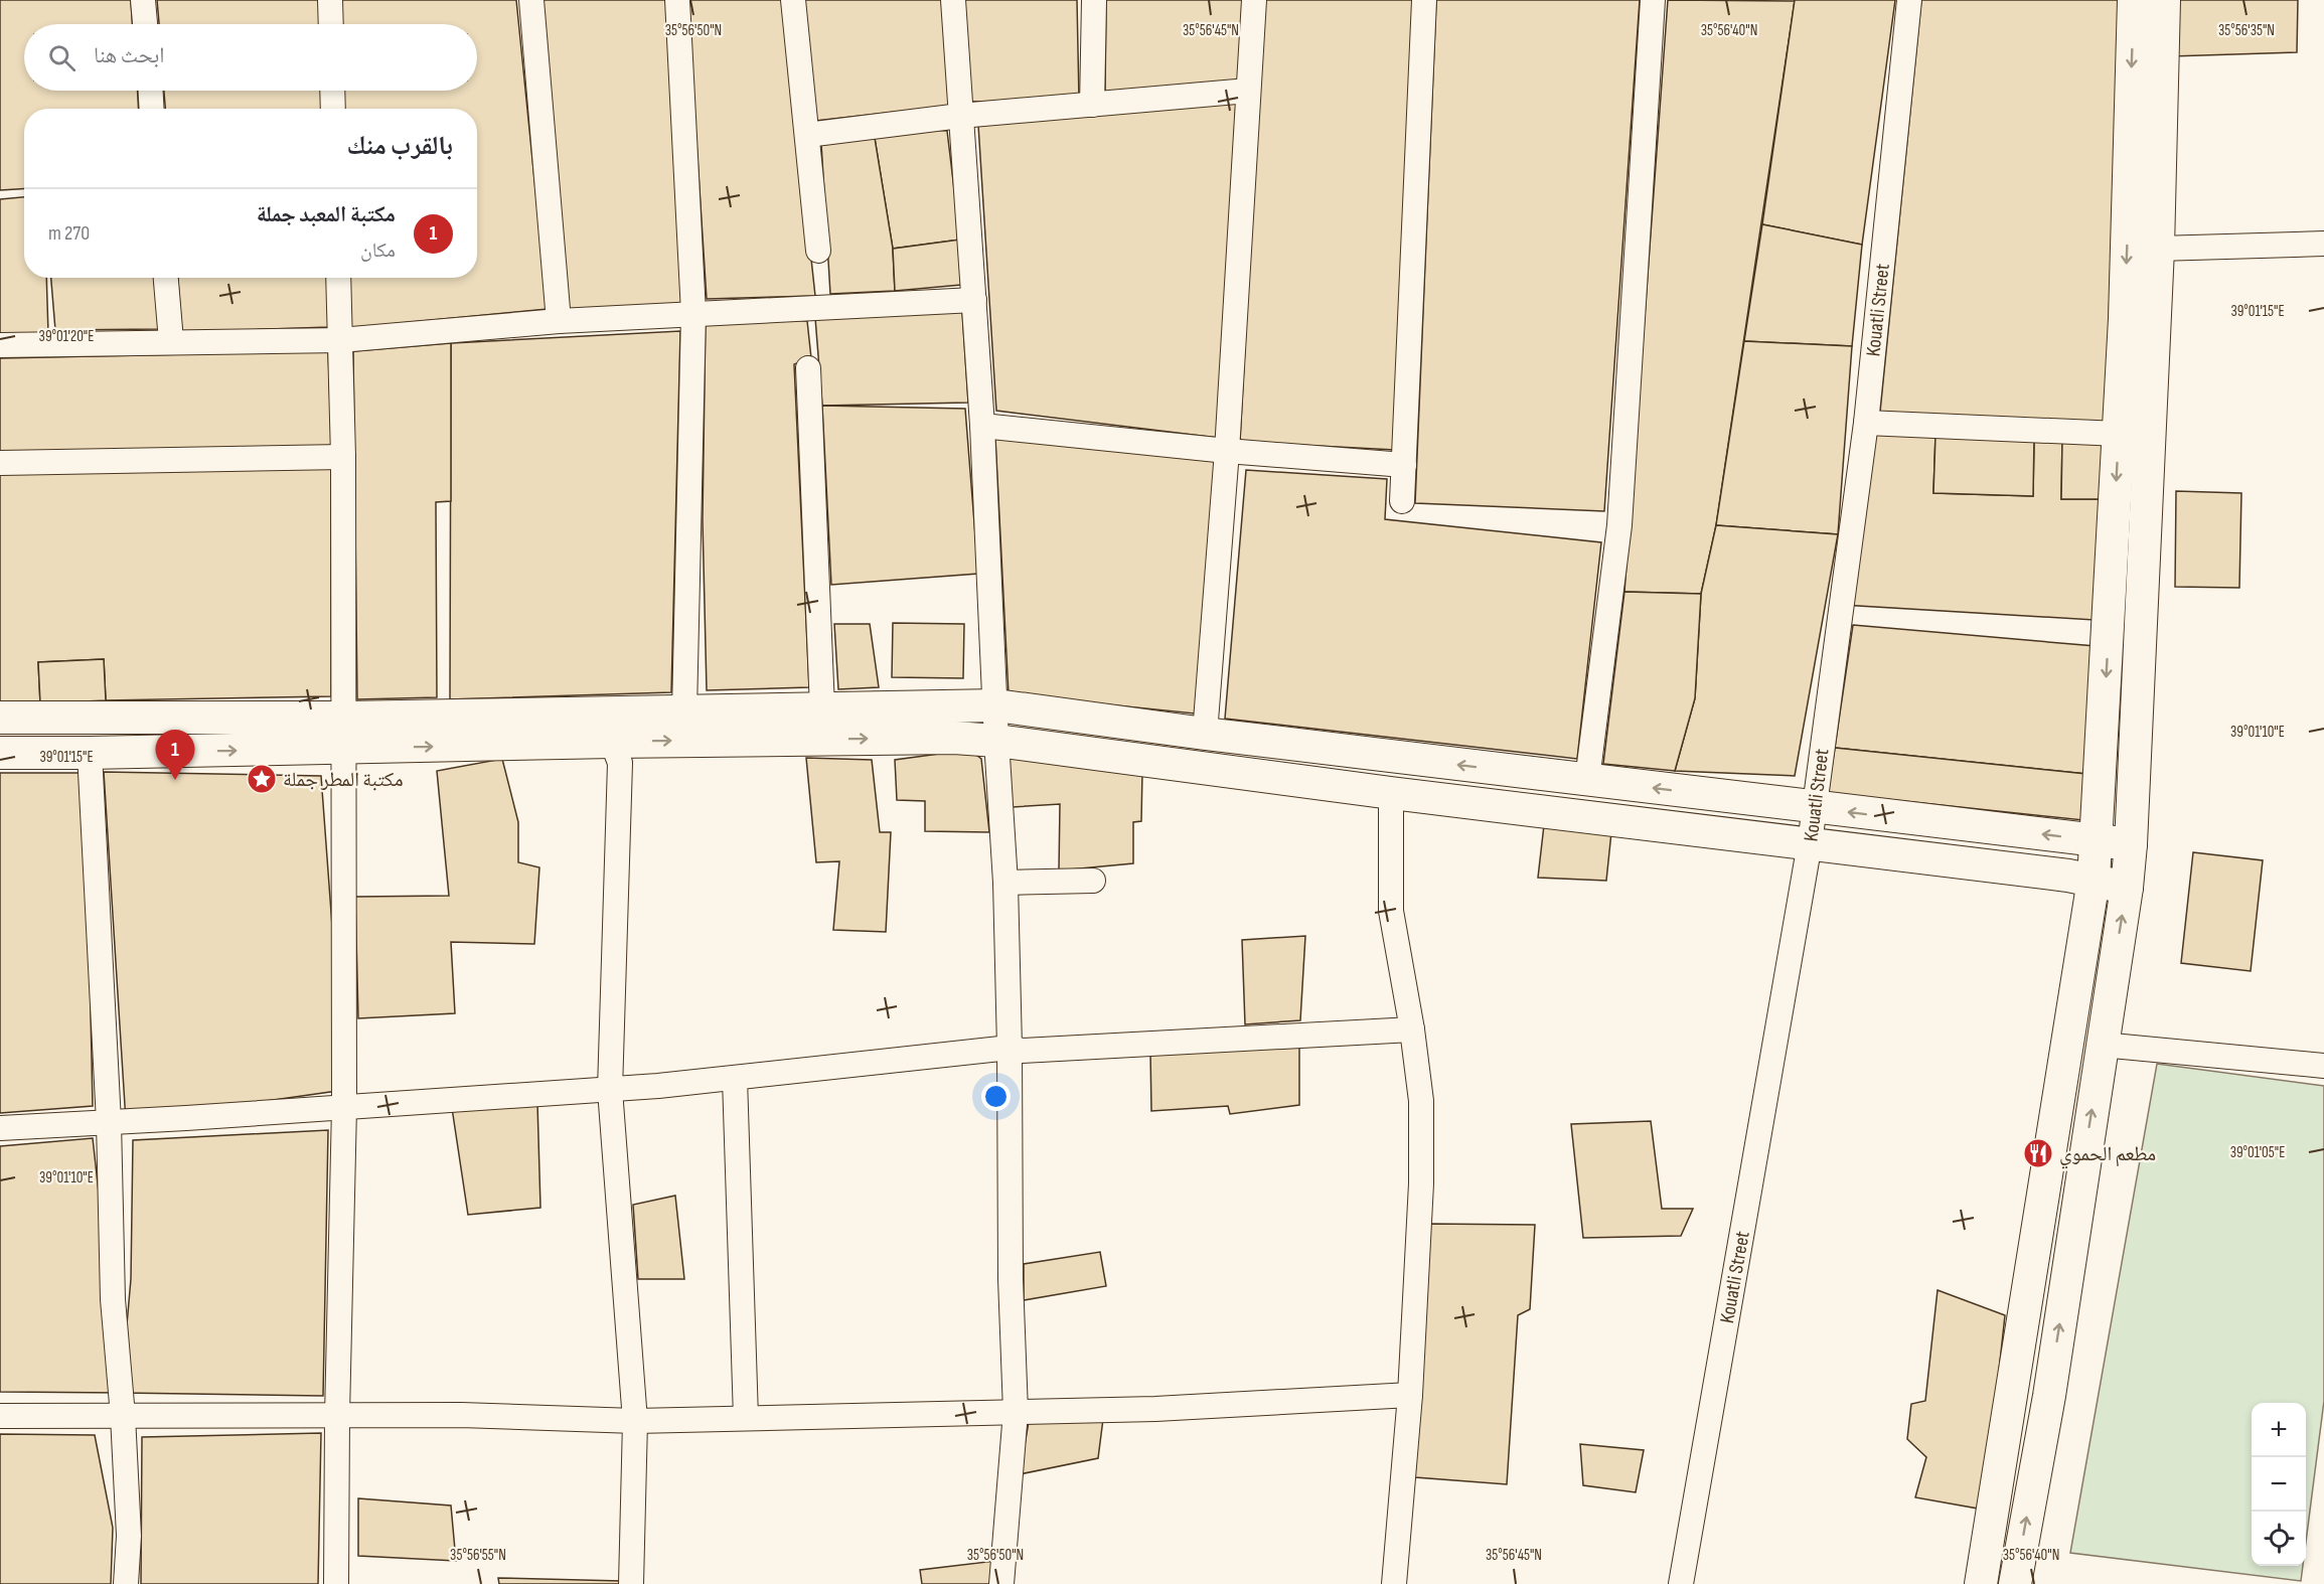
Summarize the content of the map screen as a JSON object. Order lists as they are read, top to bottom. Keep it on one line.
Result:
{"streets":{"street":["Kouatli Street"]},"places":{"place":["مكتبة المطر جملة"],"restaurant":["مطعم الحموي"]},"page":{"search":"ابحث هنا","heading":"بالقرب منك","list":[{"mark":"1","name":"مكتبة المعبد جملة","note":"مكان","value":"270 m"}],"pins":"1","map_buttons":["+","−"]},"coordinates":["35°56'50\"N","35°56'45\"N","35°56'40\"N","35°56'35\"N","39°01'15\"E","39°01'20\"E","39°01'10\"E","39°01'05\"E","35°56'55\"N"]}
